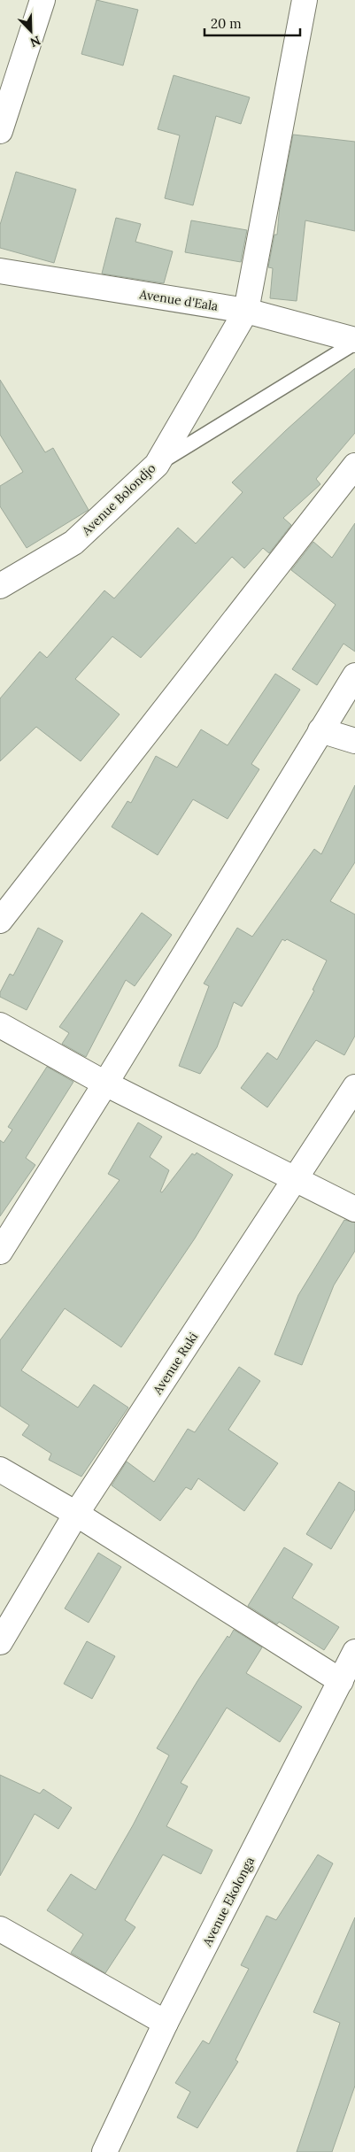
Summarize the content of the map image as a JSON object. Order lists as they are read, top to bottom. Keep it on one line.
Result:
{"streets":{"street":["Avenue d'Eala","Avenue Bolondjo","Avenue Ruki","Avenue Ekolonga"]},"crossings":[["Avenue d'Eala","Avenue Bolondjo"]],"scale_bar":"20 m","north":"bottom right"}
